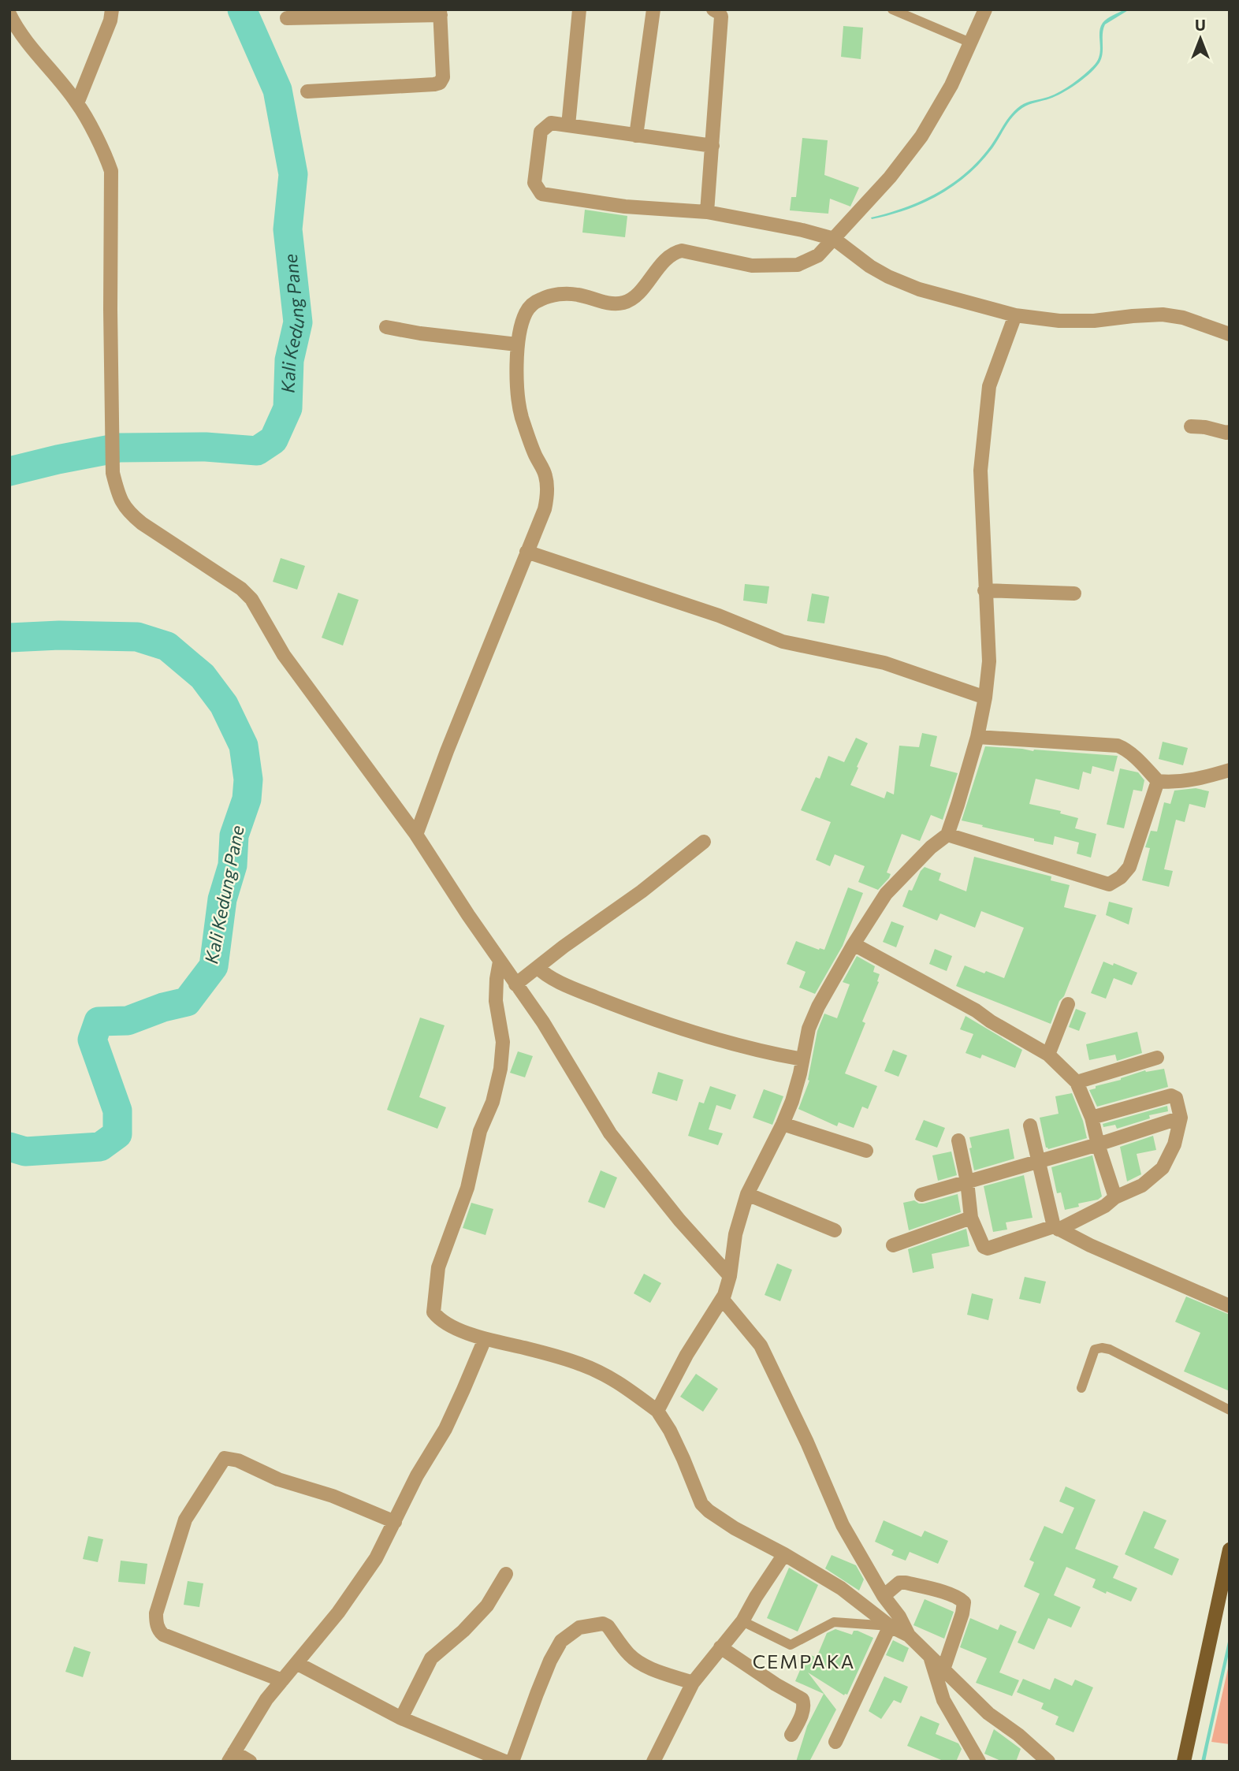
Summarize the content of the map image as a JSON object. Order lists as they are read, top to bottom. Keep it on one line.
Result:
{"districts":["CEMPAKA"],"water":["Kali Kedung Pane"],"north":"top"}
